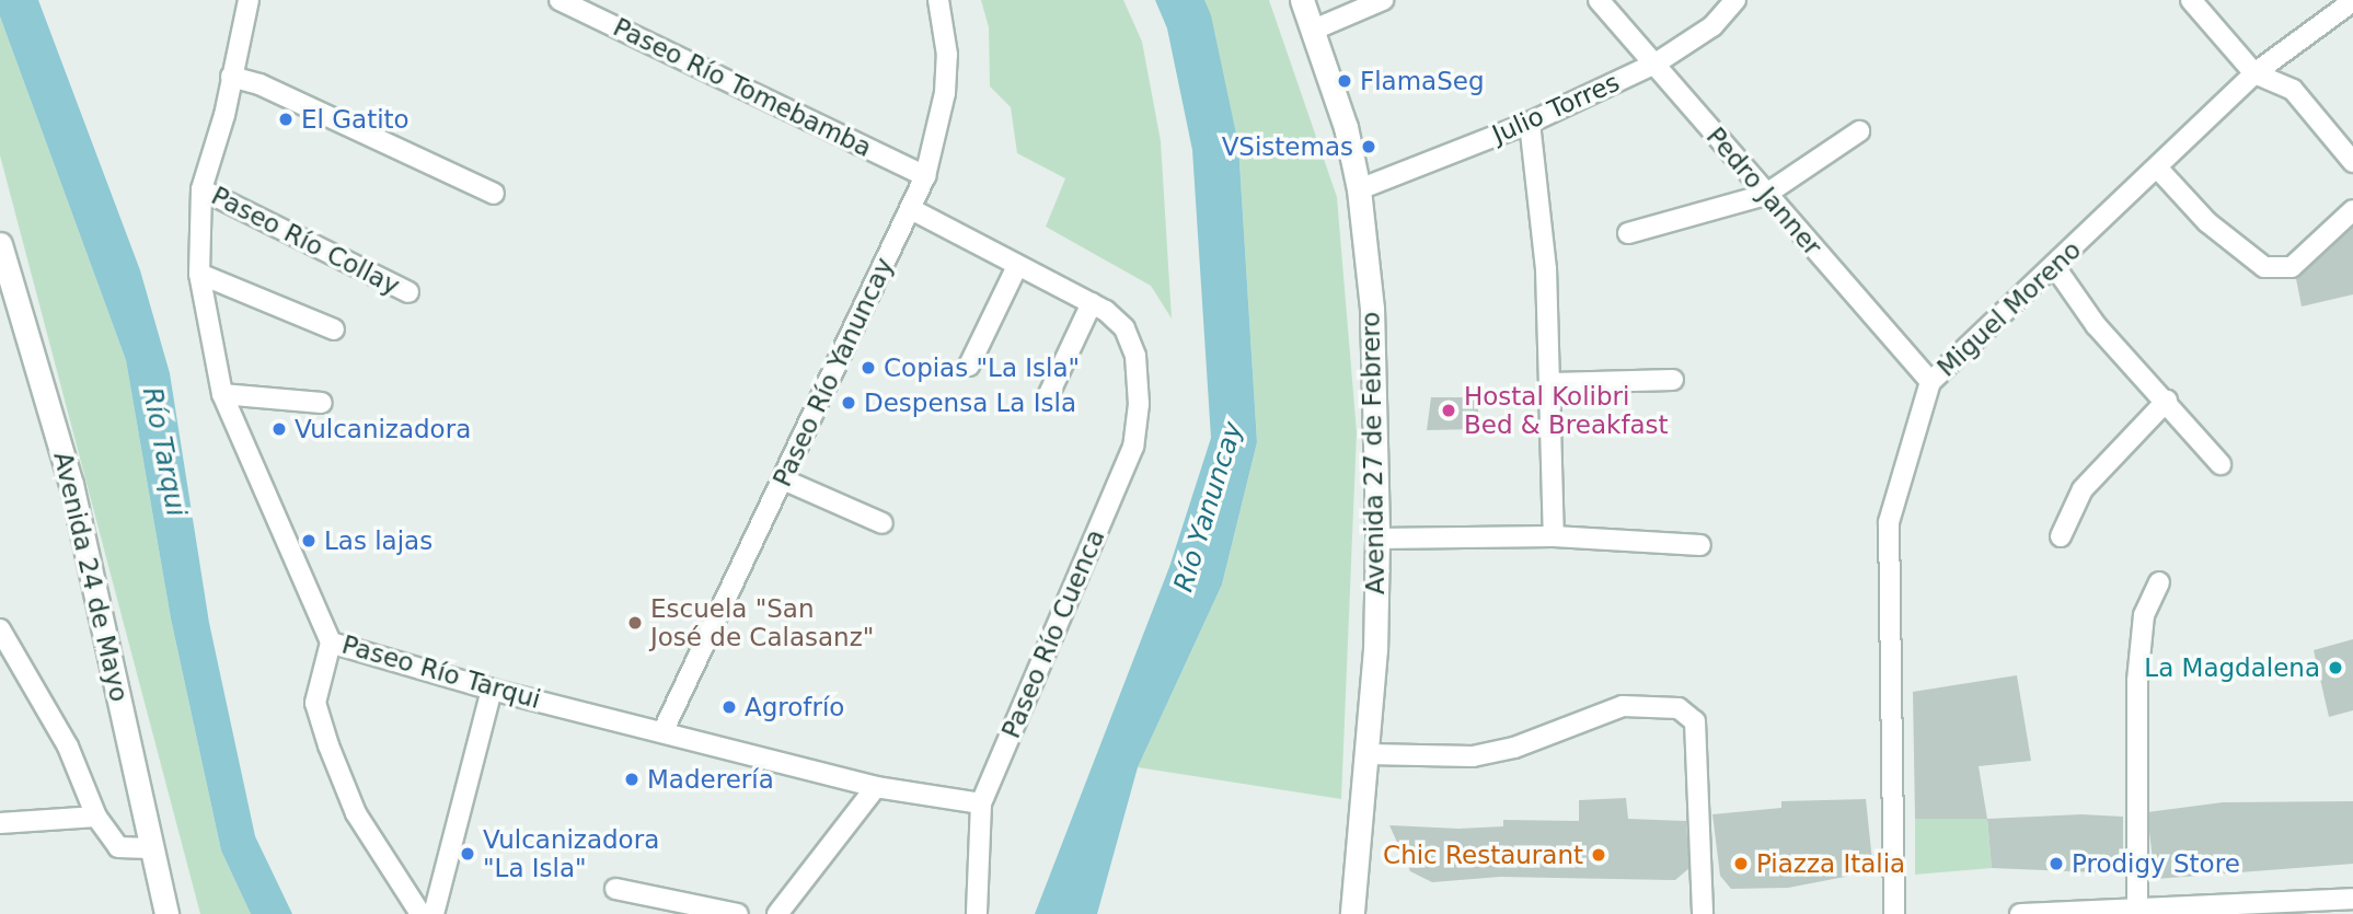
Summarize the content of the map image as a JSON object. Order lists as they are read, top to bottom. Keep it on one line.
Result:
{"streets":{"street":["Paseo Río Tomebamba","Julio Torres","Pedro Janner","Paseo Río Collay","Miguel Moreno","Paseo Río Yanuncay","Avenida 27 de Febrero","Avenida 24 de Mayo","Paseo Río Cuenca","Paseo Río Tarqui"]},"crossings":[["Paseo Río Tomebamba","Paseo Río Yanuncay"],["Julio Torres","Pedro Janner"],["Julio Torres","Avenida 27 de Febrero"],["Pedro Janner","Miguel Moreno"],["Paseo Río Collay","Paseo Río Tarqui"],["Paseo Río Yanuncay","Paseo Río Tarqui"],["Paseo Río Cuenca","Paseo Río Tarqui"]],"water":["Río Tarqui","Río Yanuncay"],"places":["FlamaSeg","El Gatito","VSistemas","Copias \"La Isla\"","Despensa La Isla","Hostal Kolibri Bed & Breakfast","Vulcanizadora","Las lajas","Escuela \"San José de Calasanz\"","La Magdalena","Agrofrío","Maderería","Vulcanizadora \"La Isla\"","Chic Restaurant","Piazza Italia","Prodigy Store"]}
